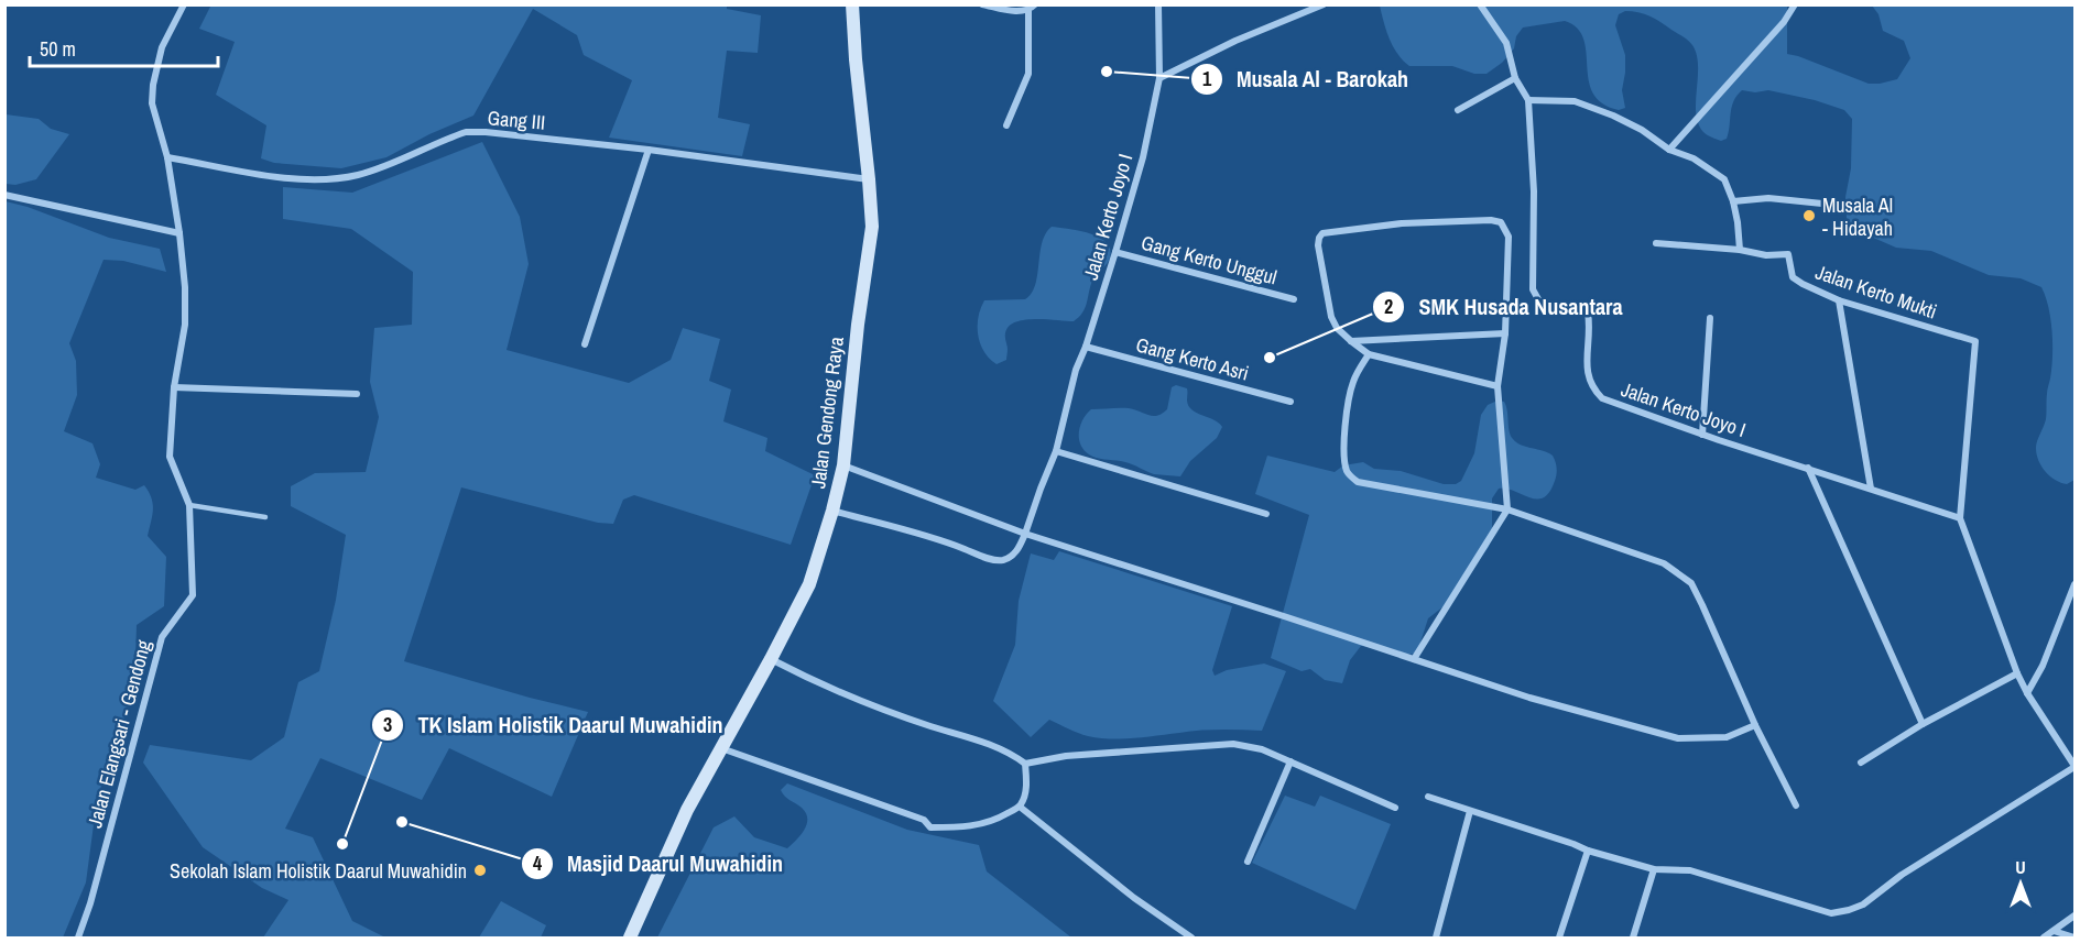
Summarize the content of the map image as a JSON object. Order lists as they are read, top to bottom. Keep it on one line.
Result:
{"streets":{"main road":["Jalan Gendong Raya"],"street":["Gang III","Jalan Kerto Joyo I","Gang Kerto Unggul","Jalan Kerto Mukti","Gang Kerto Asri","Jalan Elangsari - Gendong"]},"crossings":[["Gang III","Jalan Gendong Raya"],["Gang III","Jalan Elangsari - Gendong"],["Jalan Kerto Joyo I","Gang Kerto Unggul"],["Jalan Kerto Joyo I","Jalan Kerto Mukti"],["Jalan Kerto Joyo I","Gang Kerto Asri"],["Jalan Kerto Joyo I","Jalan Gendong Raya"]],"places":["Musala Al - Barokah","Musala Al - Hidayah","SMK Husada Nusantara","Masjid Daarul Muwahidin","TK Islam Holistik Daarul Muwahidin","Sekolah Islam Holistik Daarul Muwahidin"],"scale_bar":"50 m","north":"top"}
